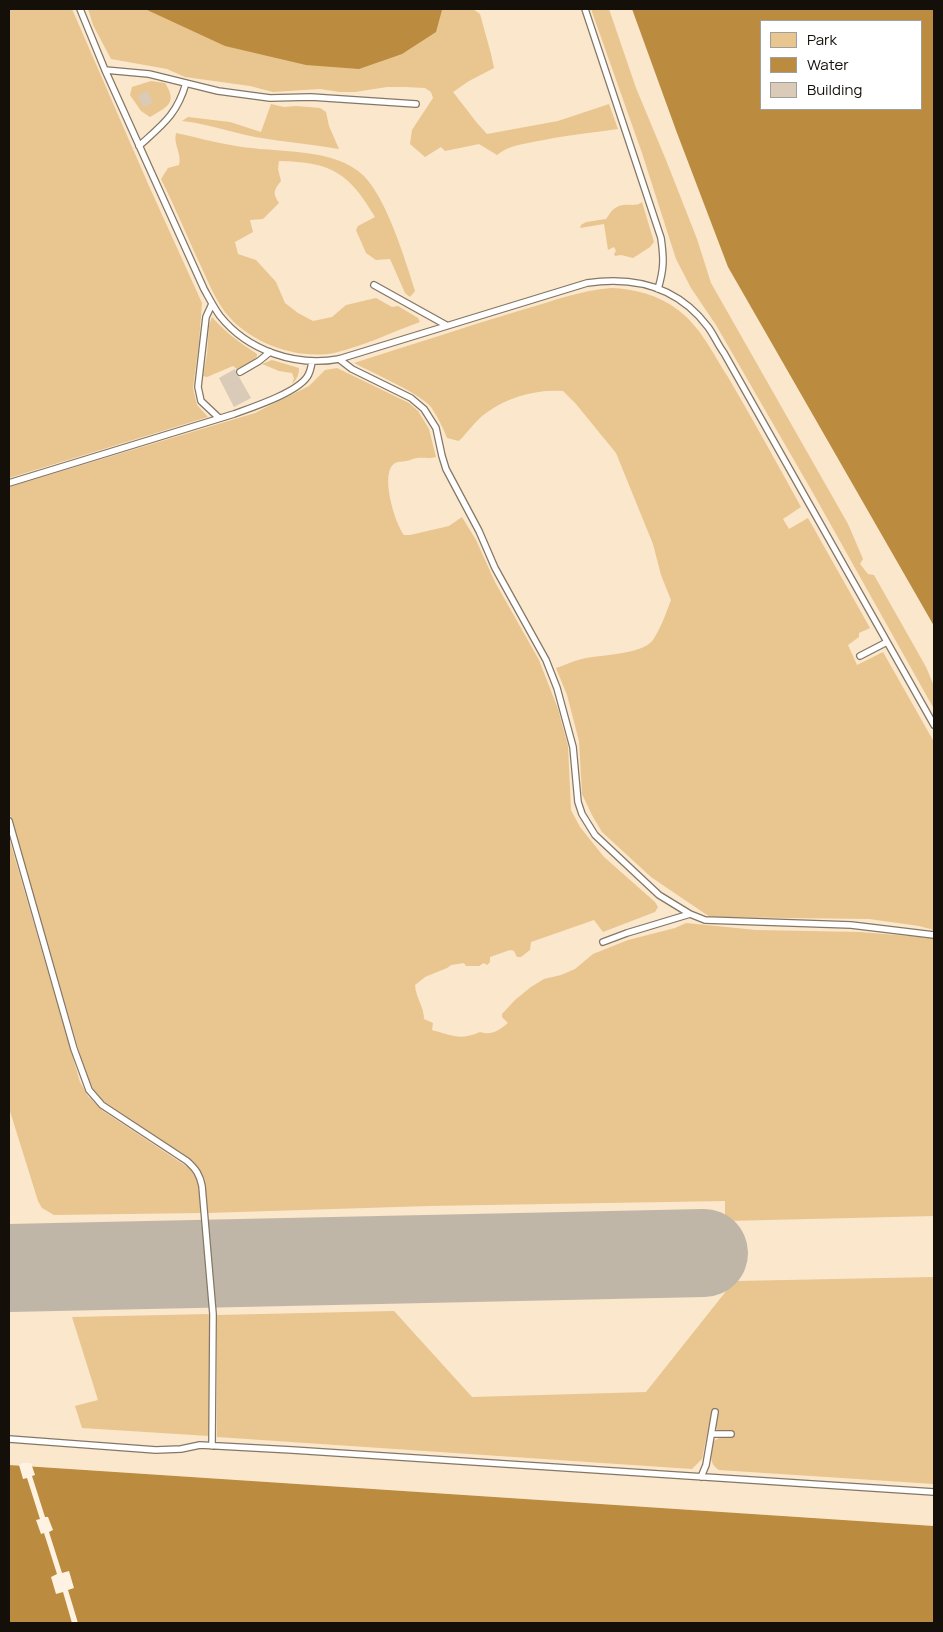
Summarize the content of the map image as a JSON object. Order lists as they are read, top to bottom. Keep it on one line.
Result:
{"legend":["Park","Water","Building"]}
